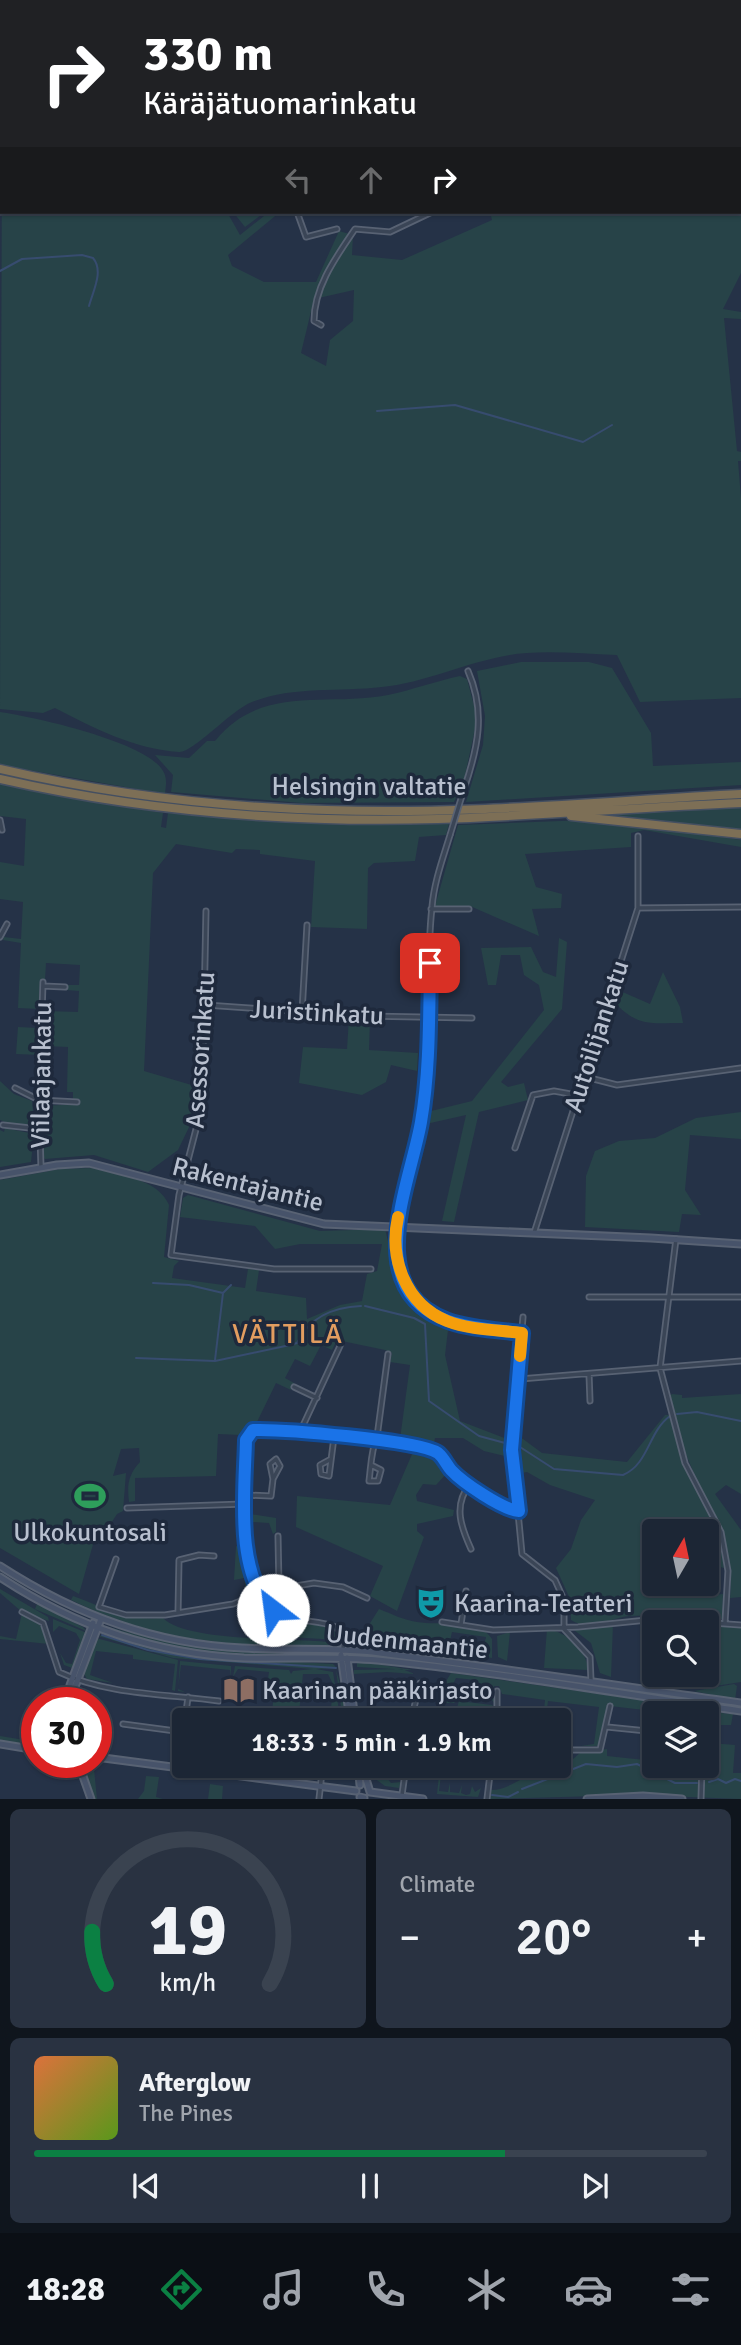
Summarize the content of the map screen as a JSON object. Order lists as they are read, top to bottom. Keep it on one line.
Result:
{"streets":{"highway":["Helsingin valtatie"],"main road":["Rakentajantie","Uudenmaantie"],"street":["Juristinkatu","Autoilijankatu","Asessorinkatu","Viilaajankatu"]},"crossings":[["Juristinkatu","Asessorinkatu"],["Autoilijankatu","Rakentajantie"],["Asessorinkatu","Rakentajantie"],["Viilaajankatu","Rakentajantie"]],"districts":["VÄTTILÄ"],"places":{"sports":["Ulkokuntosali"],"theatre":["Kaarina-Teatteri"],"library":["Kaarinan pääkirjasto"]},"north":"top","page":{"turn":["330 m","Käräjätuomarinkatu"],"limit":"30","trip":"18:33 · 5 min · 1.9 km","tile":"Climate","heat":["−","20°","+"],"song":["Afterglow","The Pines"],"tabs":"18:28","gauge":["19","km/h"]}}
